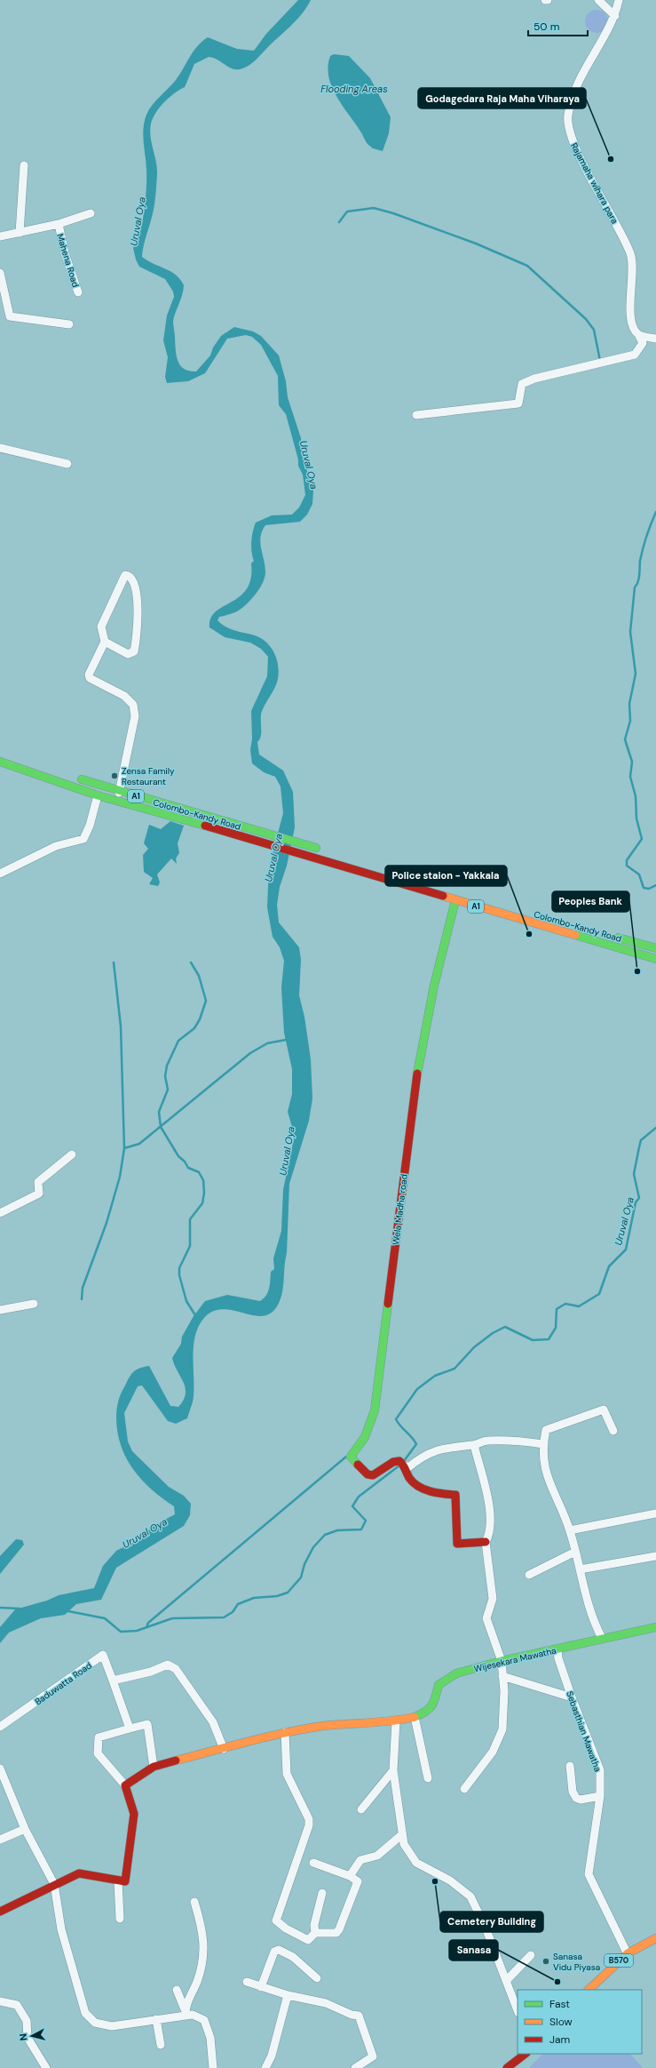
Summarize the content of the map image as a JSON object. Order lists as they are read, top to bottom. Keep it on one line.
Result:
{"streets":{"main road":["A1","Colombo-Kandy Road","Wela Madha road","Wijesekara Mawatha","B570"],"street":["Rajamaha wihara para","Mahena Road","Baduwatta Road","Sebasthian Mawatha"]},"crossings":[["Colombo-Kandy Road","Wela Madha road"],["Wijesekara Mawatha","Sebasthian Mawatha"],["Sebasthian Mawatha","B570"]],"water":["Flooding Areas","Uruval Oya"],"places":["Godagedara Raja Maha Viharaya","Zensa Family Restaurant","Police staion - Yakkala","Peoples Bank","Cemetery Building","Sanasa Vidu Piyasa","Sanasa"],"legend":["Fast","Slow","Jam"],"scale_bar":"50 m","north":"left"}
